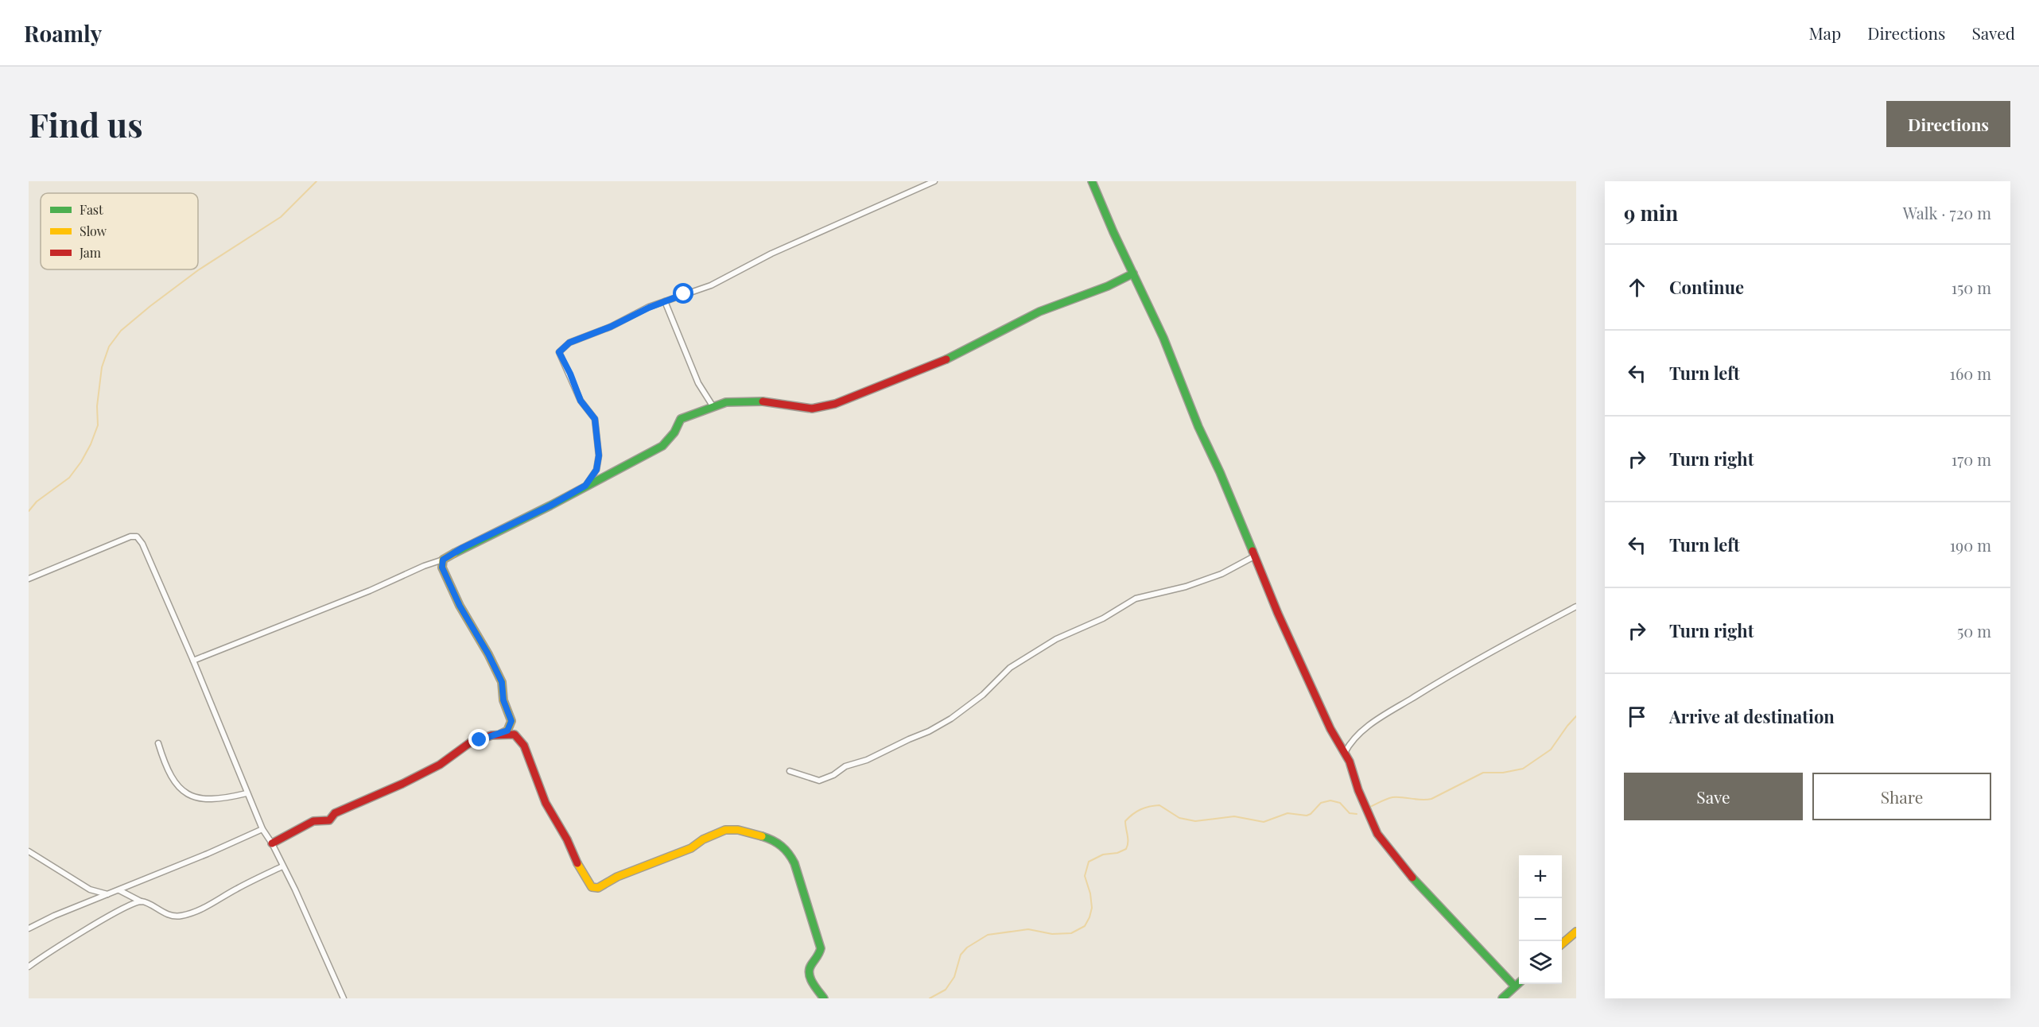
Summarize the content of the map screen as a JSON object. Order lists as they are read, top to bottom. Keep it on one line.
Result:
{"legend":["Fast","Slow","Jam"],"page":{"header":"Roamly","nav":["Map","Directions","Saved"],"buttons":["Directions",["Save","Share"]],"title":"Find us","heading":["9 min","Walk · 720 m"],"list":[["Continue","150 m"],["Turn left","160 m"],["Turn right","170 m"],["Turn left","190 m"],["Turn right","50 m"],"Arrive at destination"],"map_buttons":["+","−"]}}
